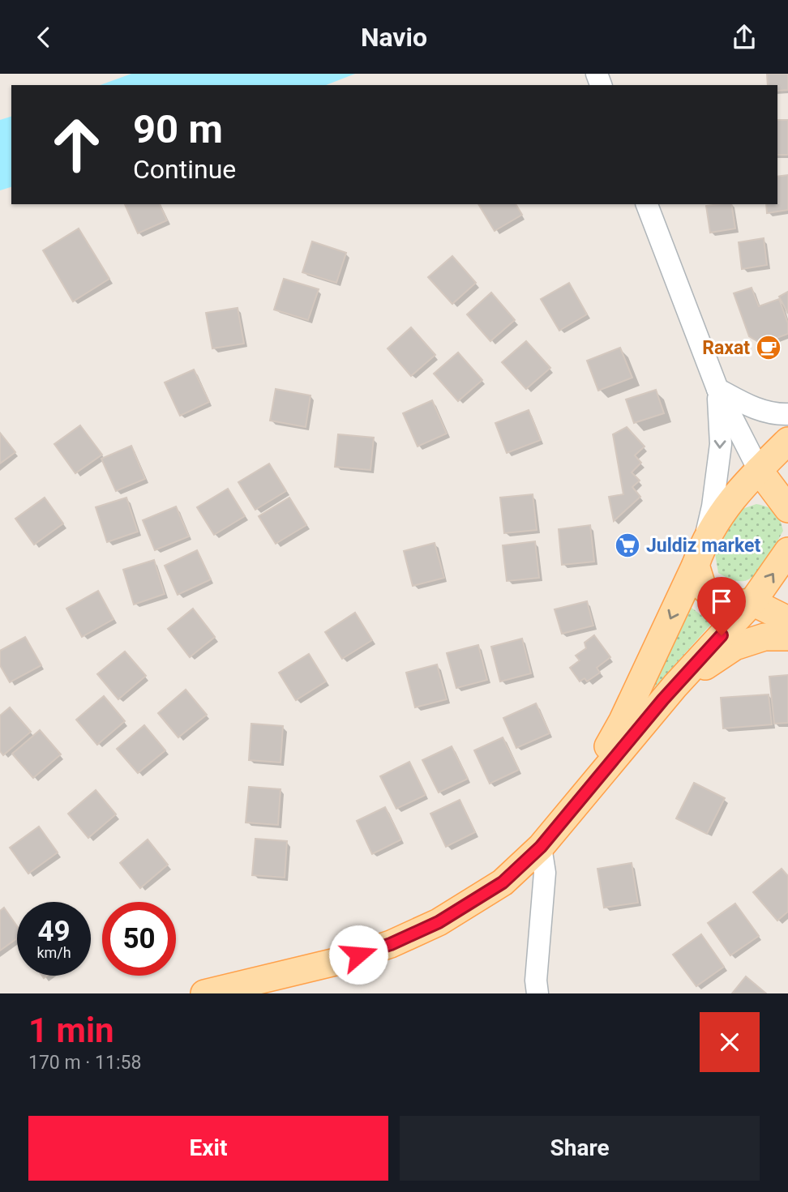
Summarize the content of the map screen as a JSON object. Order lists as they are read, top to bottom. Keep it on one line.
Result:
{"places":{"cafe":["Raxat"],"supermarket":["Juldiz market"]},"page":{"header":"Navio","turn":["90 m","Continue"],"speed":"49 km/h","limit":"50","heading":["1 min","170 m · 11:58"],"buttons":["Exit","Share"]}}
